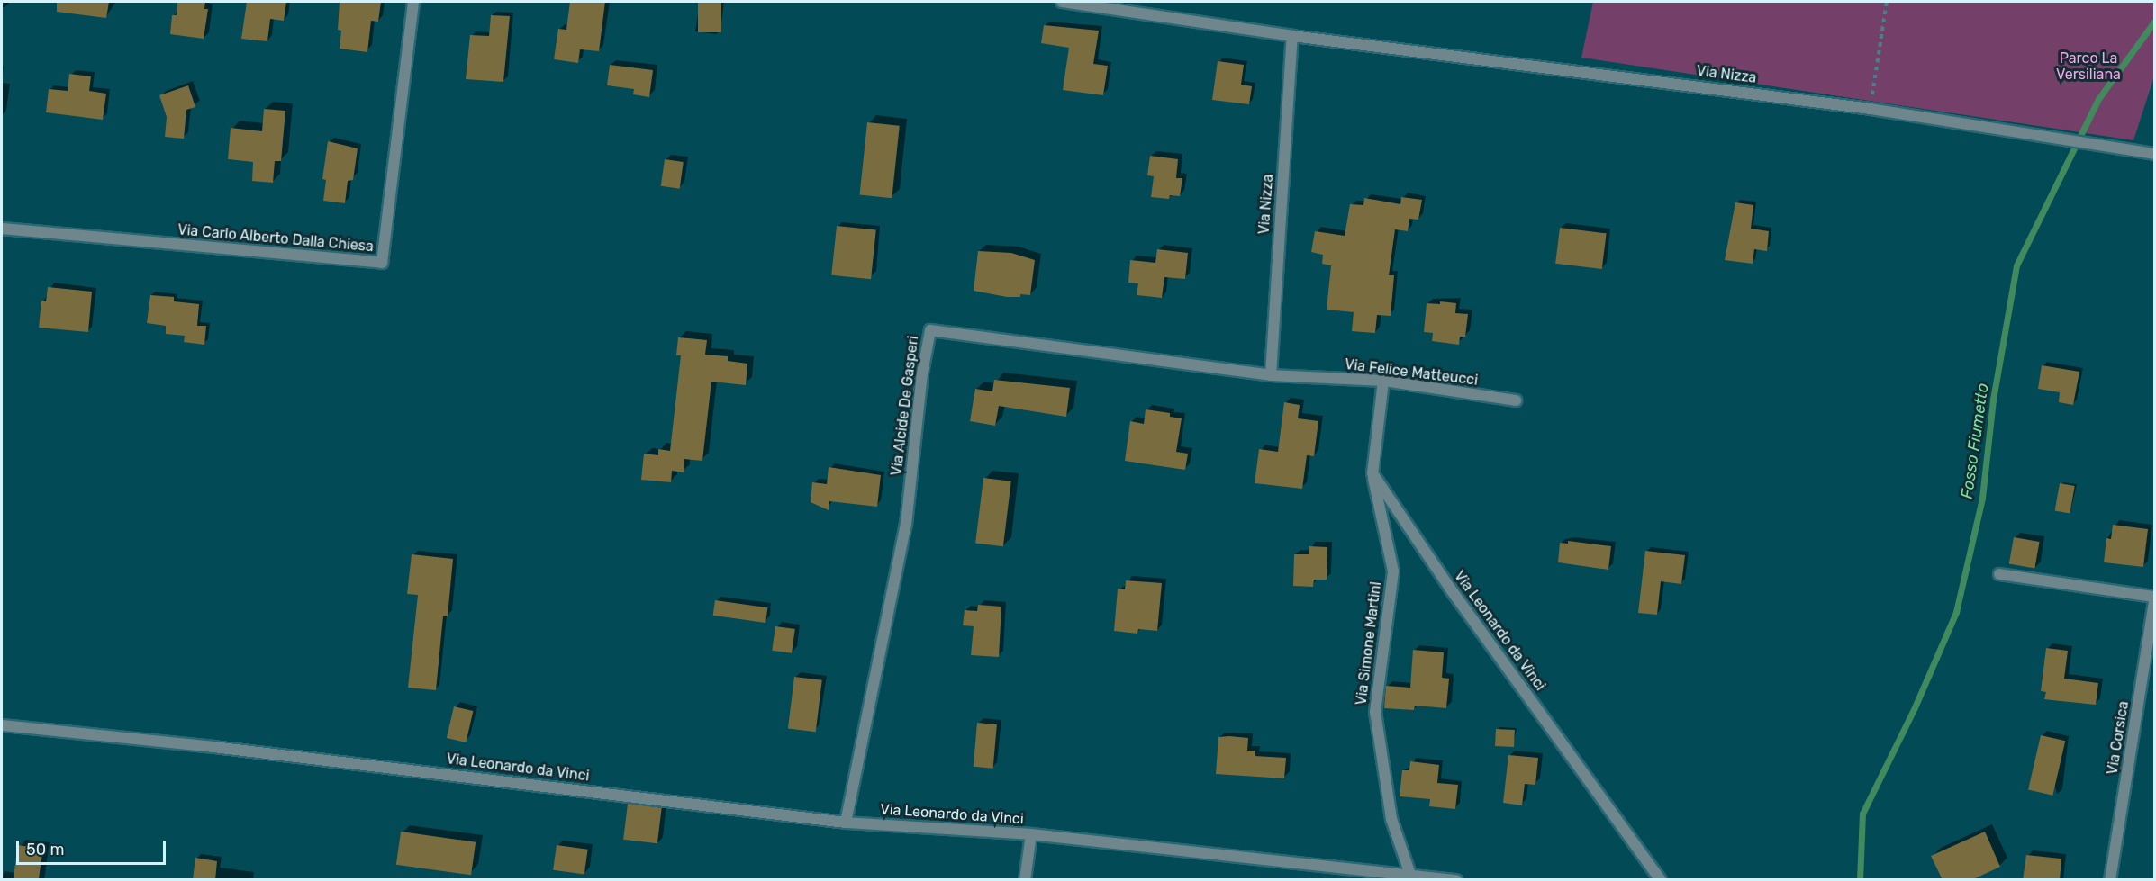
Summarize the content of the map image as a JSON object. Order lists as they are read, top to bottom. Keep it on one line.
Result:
{"streets":{"street":["Via Nizza","Via Carlo Alberto Dalla Chiesa","Via Felice Matteucci","Via Alcide De Gasperi","Via Leonardo da Vinci","Via Simone Martini","Via Corsica"]},"crossings":[["Via Nizza","Via Felice Matteucci"],["Via Nizza","Via Alcide De Gasperi"],["Via Felice Matteucci","Via Alcide De Gasperi"],["Via Alcide De Gasperi","Via Leonardo da Vinci"],["Via Leonardo da Vinci","Via Simone Martini"]],"water":["Fosso Fiumetto"],"parks":["Parco La Versiliana"],"scale_bar":"50 m"}
